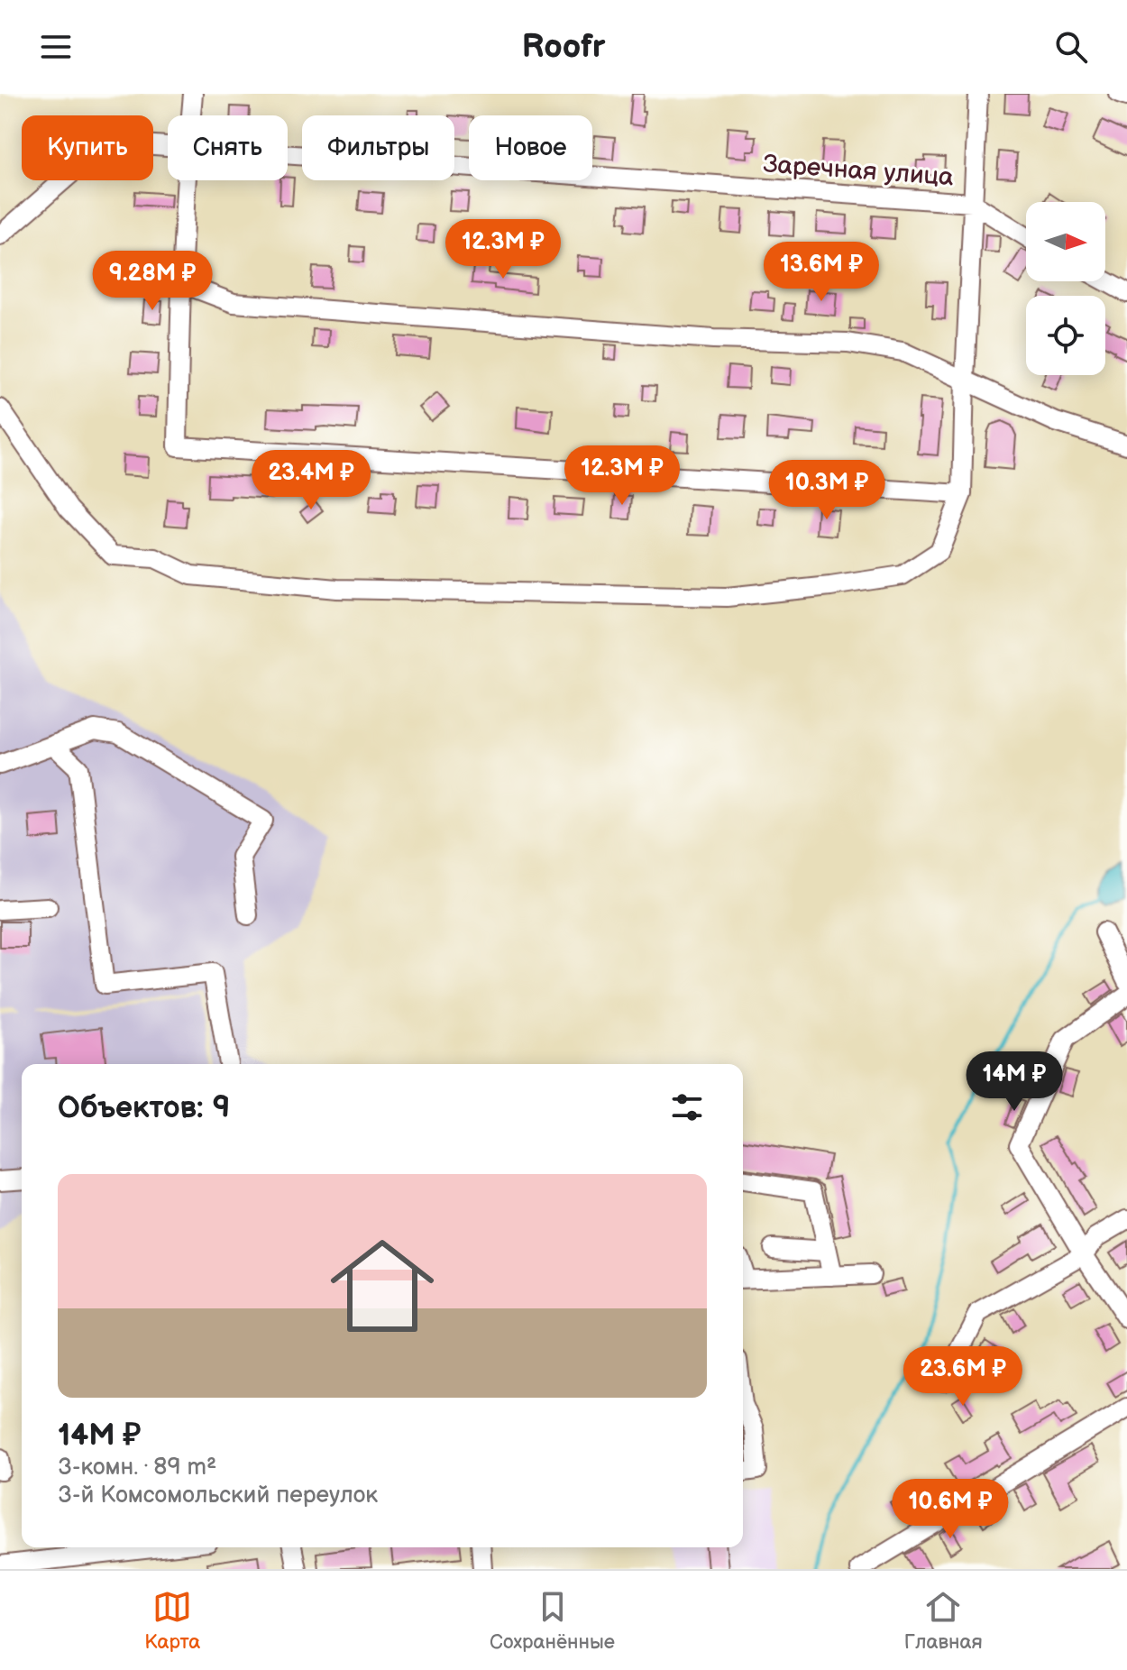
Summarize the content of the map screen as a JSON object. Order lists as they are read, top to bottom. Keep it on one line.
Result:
{"streets":{"street":["Заречная улица"]},"north":"right","page":{"header":"Roofr","chip":["Купить","Снять","Фильтры","Новое"],"price":["12.3M ₽","13.6M ₽","9.28M ₽","12.3M ₽","23.4M ₽","10.3M ₽","14M ₽","23.6M ₽","10.6M ₽"],"heading":"Объектов: 9","list":[{"name":"14M ₽","note":"3-комн. · 89 m² · 3-й Комсомольский переулок"}],"tabs":["Карта","Сохранённые","Главная"]}}
